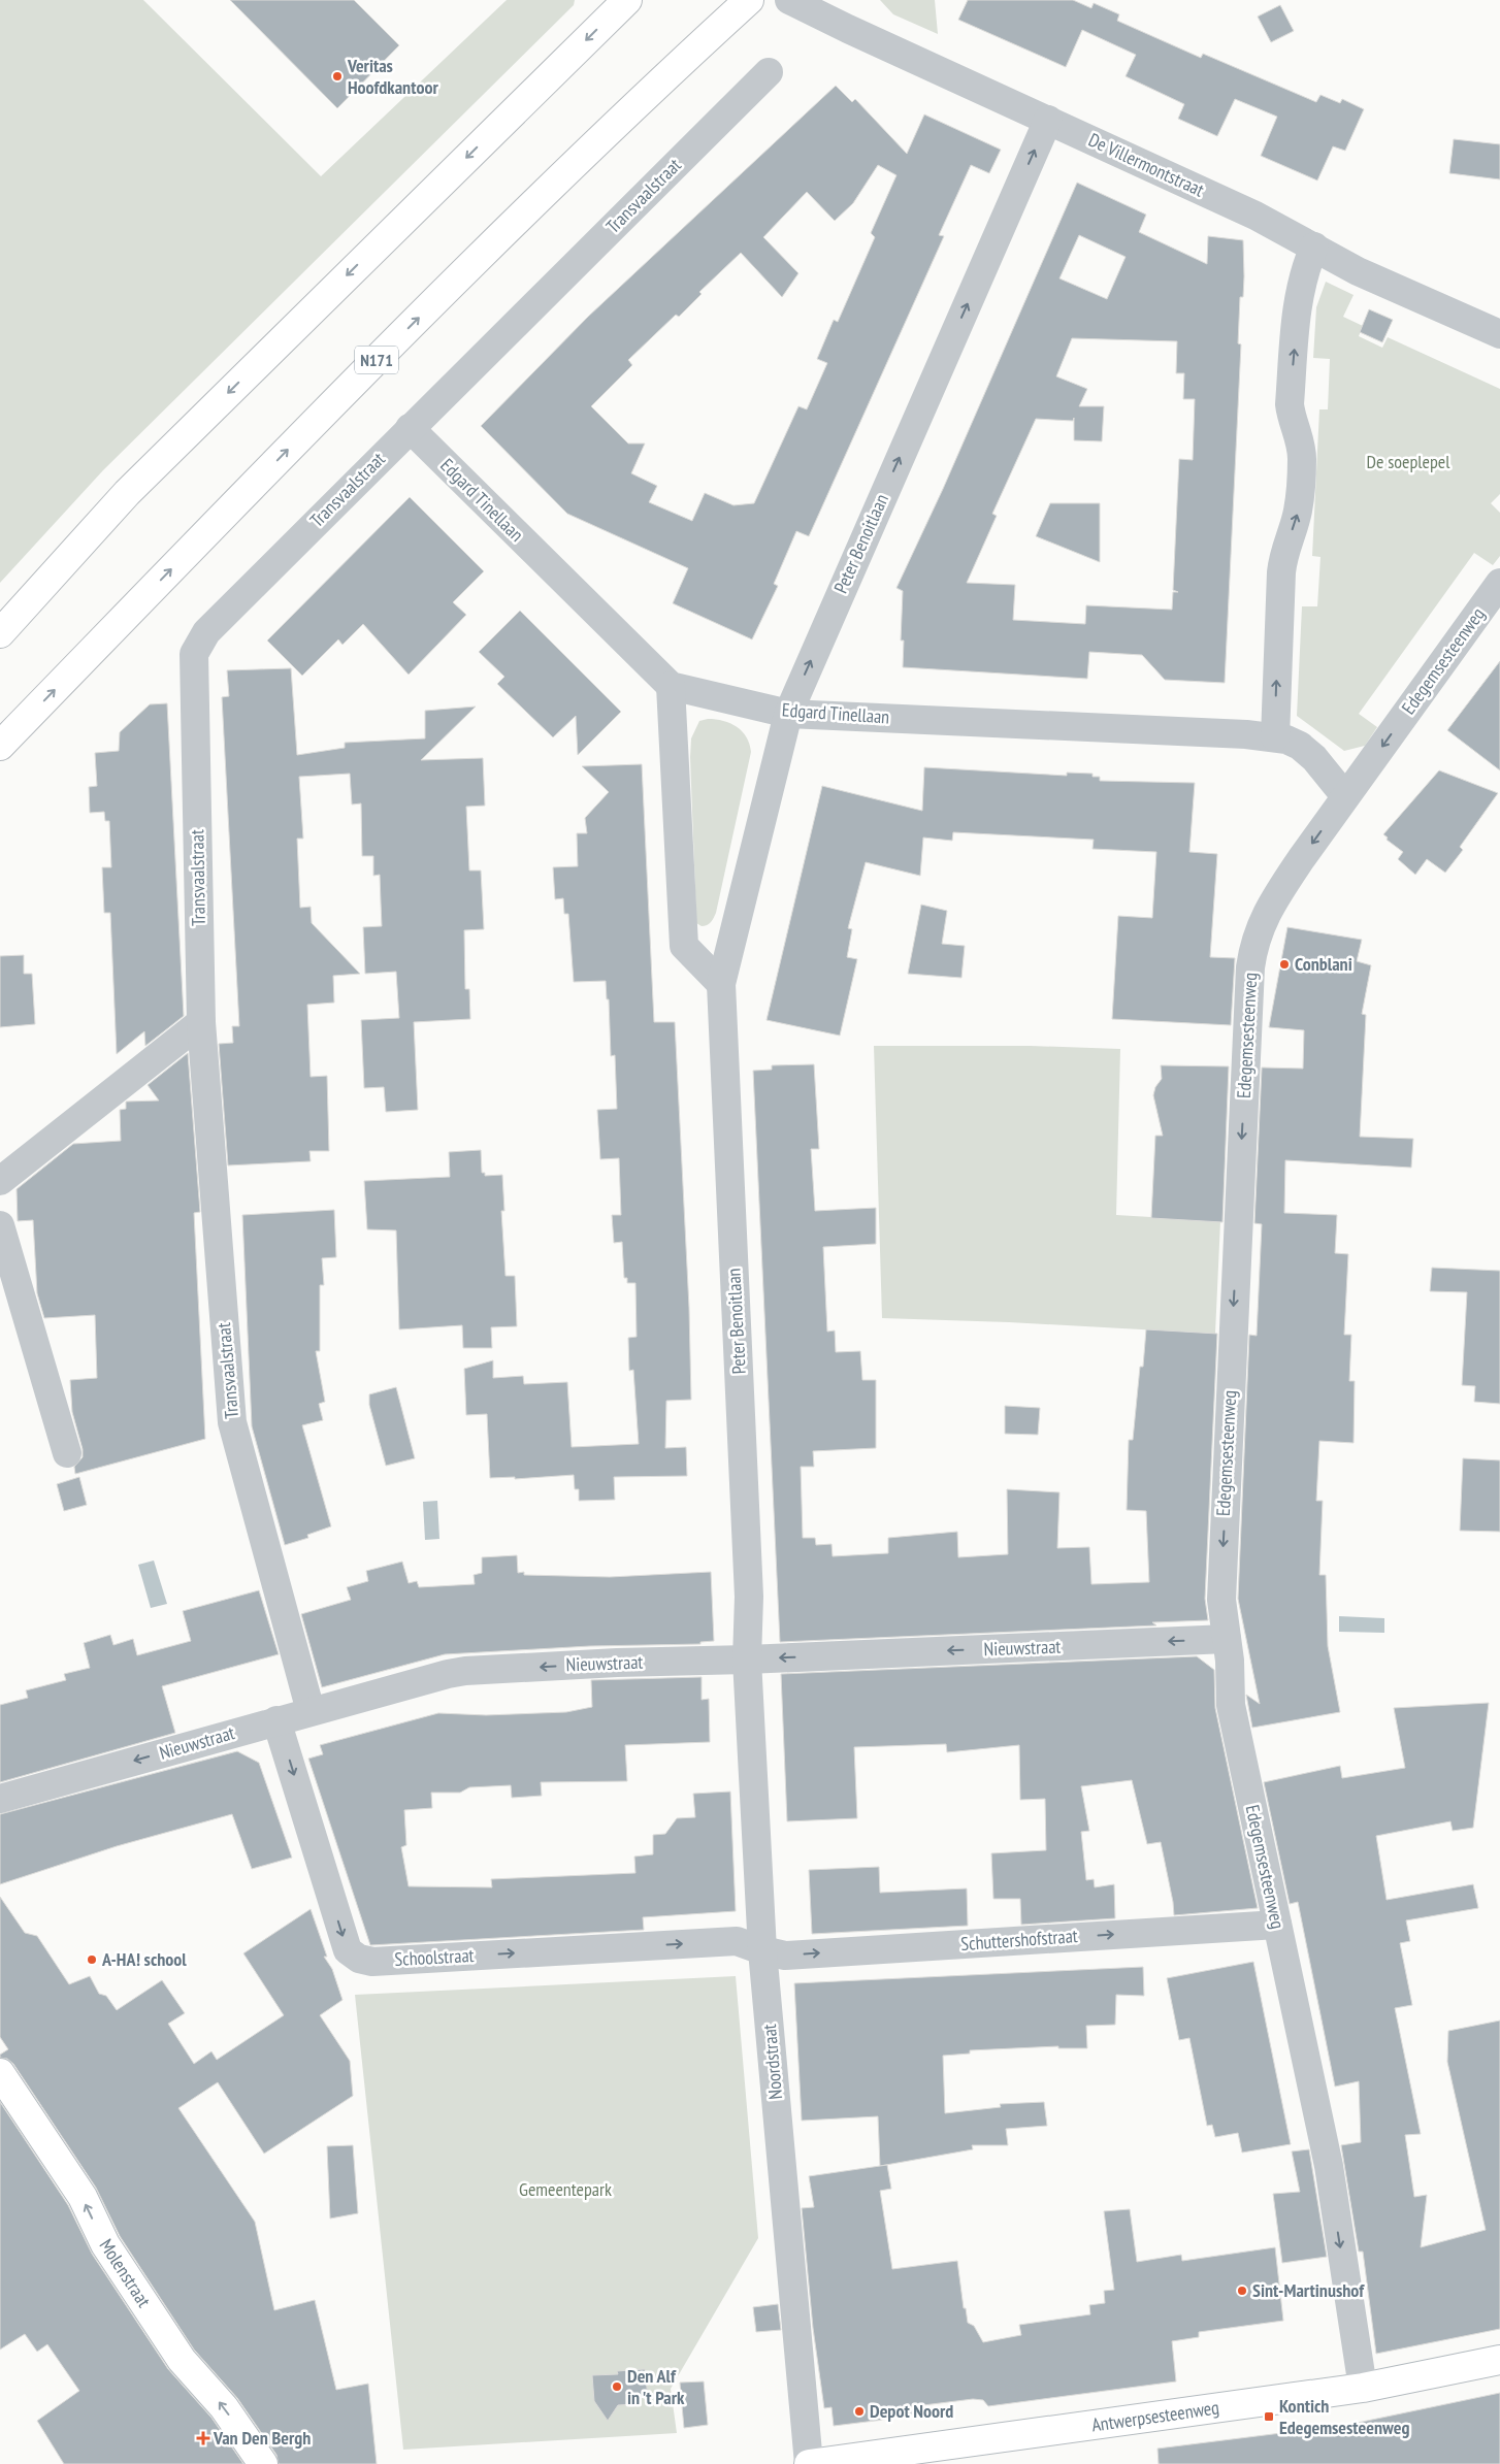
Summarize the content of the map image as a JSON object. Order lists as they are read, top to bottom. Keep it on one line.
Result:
{"streets":{"main road":["N171","Molenstraat","Antwerpsesteenweg"],"street":["De Villermontstraat","Transvaalstraat","Edgard Tinellaan","Peter Benoitlaan","Edegemsesteenweg","Nieuwstraat","Schuttershofstraat","Schoolstraat","Noordstraat"]},"crossings":[["De Villermontstraat","Peter Benoitlaan"],["Transvaalstraat","Edgard Tinellaan"],["Transvaalstraat","Nieuwstraat"],["Edgard Tinellaan","Peter Benoitlaan"],["Edgard Tinellaan","Edegemsesteenweg"],["Peter Benoitlaan","Nieuwstraat"],["Peter Benoitlaan","Noordstraat"],["Edegemsesteenweg","Nieuwstraat"],["Edegemsesteenweg","Schuttershofstraat"],["Edegemsesteenweg","Antwerpsesteenweg"],["Nieuwstraat","Schoolstraat"],["Nieuwstraat","Noordstraat"],["Schuttershofstraat","Schoolstraat"],["Schuttershofstraat","Noordstraat"],["Schoolstraat","Noordstraat"],["Noordstraat","Antwerpsesteenweg"]],"one_way":["Peter Benoitlaan","Edegemsesteenweg","Nieuwstraat","Schuttershofstraat","Schoolstraat","Molenstraat"],"parks":["De soeplepel","Gemeentepark"],"places":{"other":["Veritas Hoofdkantoor","Conblani","A-HA! school","Sint-Martinushof","Den Alf in 't Park","Depot Noord"],"transit":["Kontich Edegemsesteenweg"],"health":["Van Den Bergh"]}}
